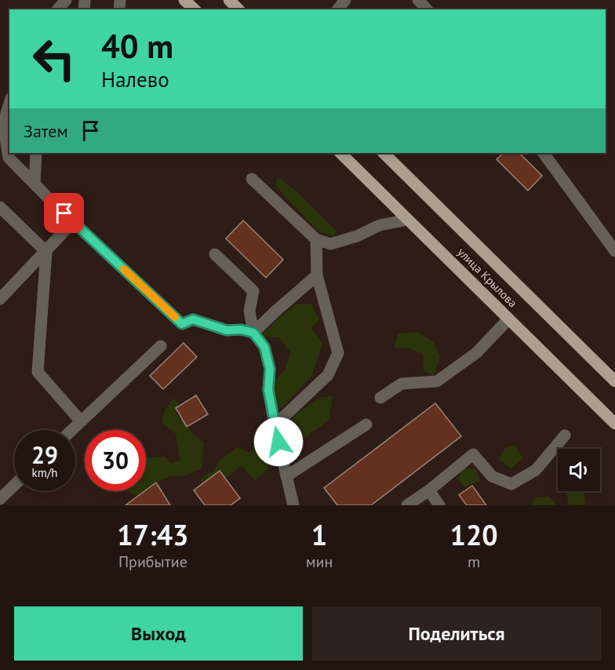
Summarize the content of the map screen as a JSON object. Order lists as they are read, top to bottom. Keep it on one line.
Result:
{"streets":{"main road":["улица Крылова"]},"page":{"turn":["40 m","Налево"],"then":"Затем","speed":"29 km/h","limit":"30","eta":["17:43","Прибытие","1","мин","120","m"],"buttons":["Выход","Поделиться"]}}
